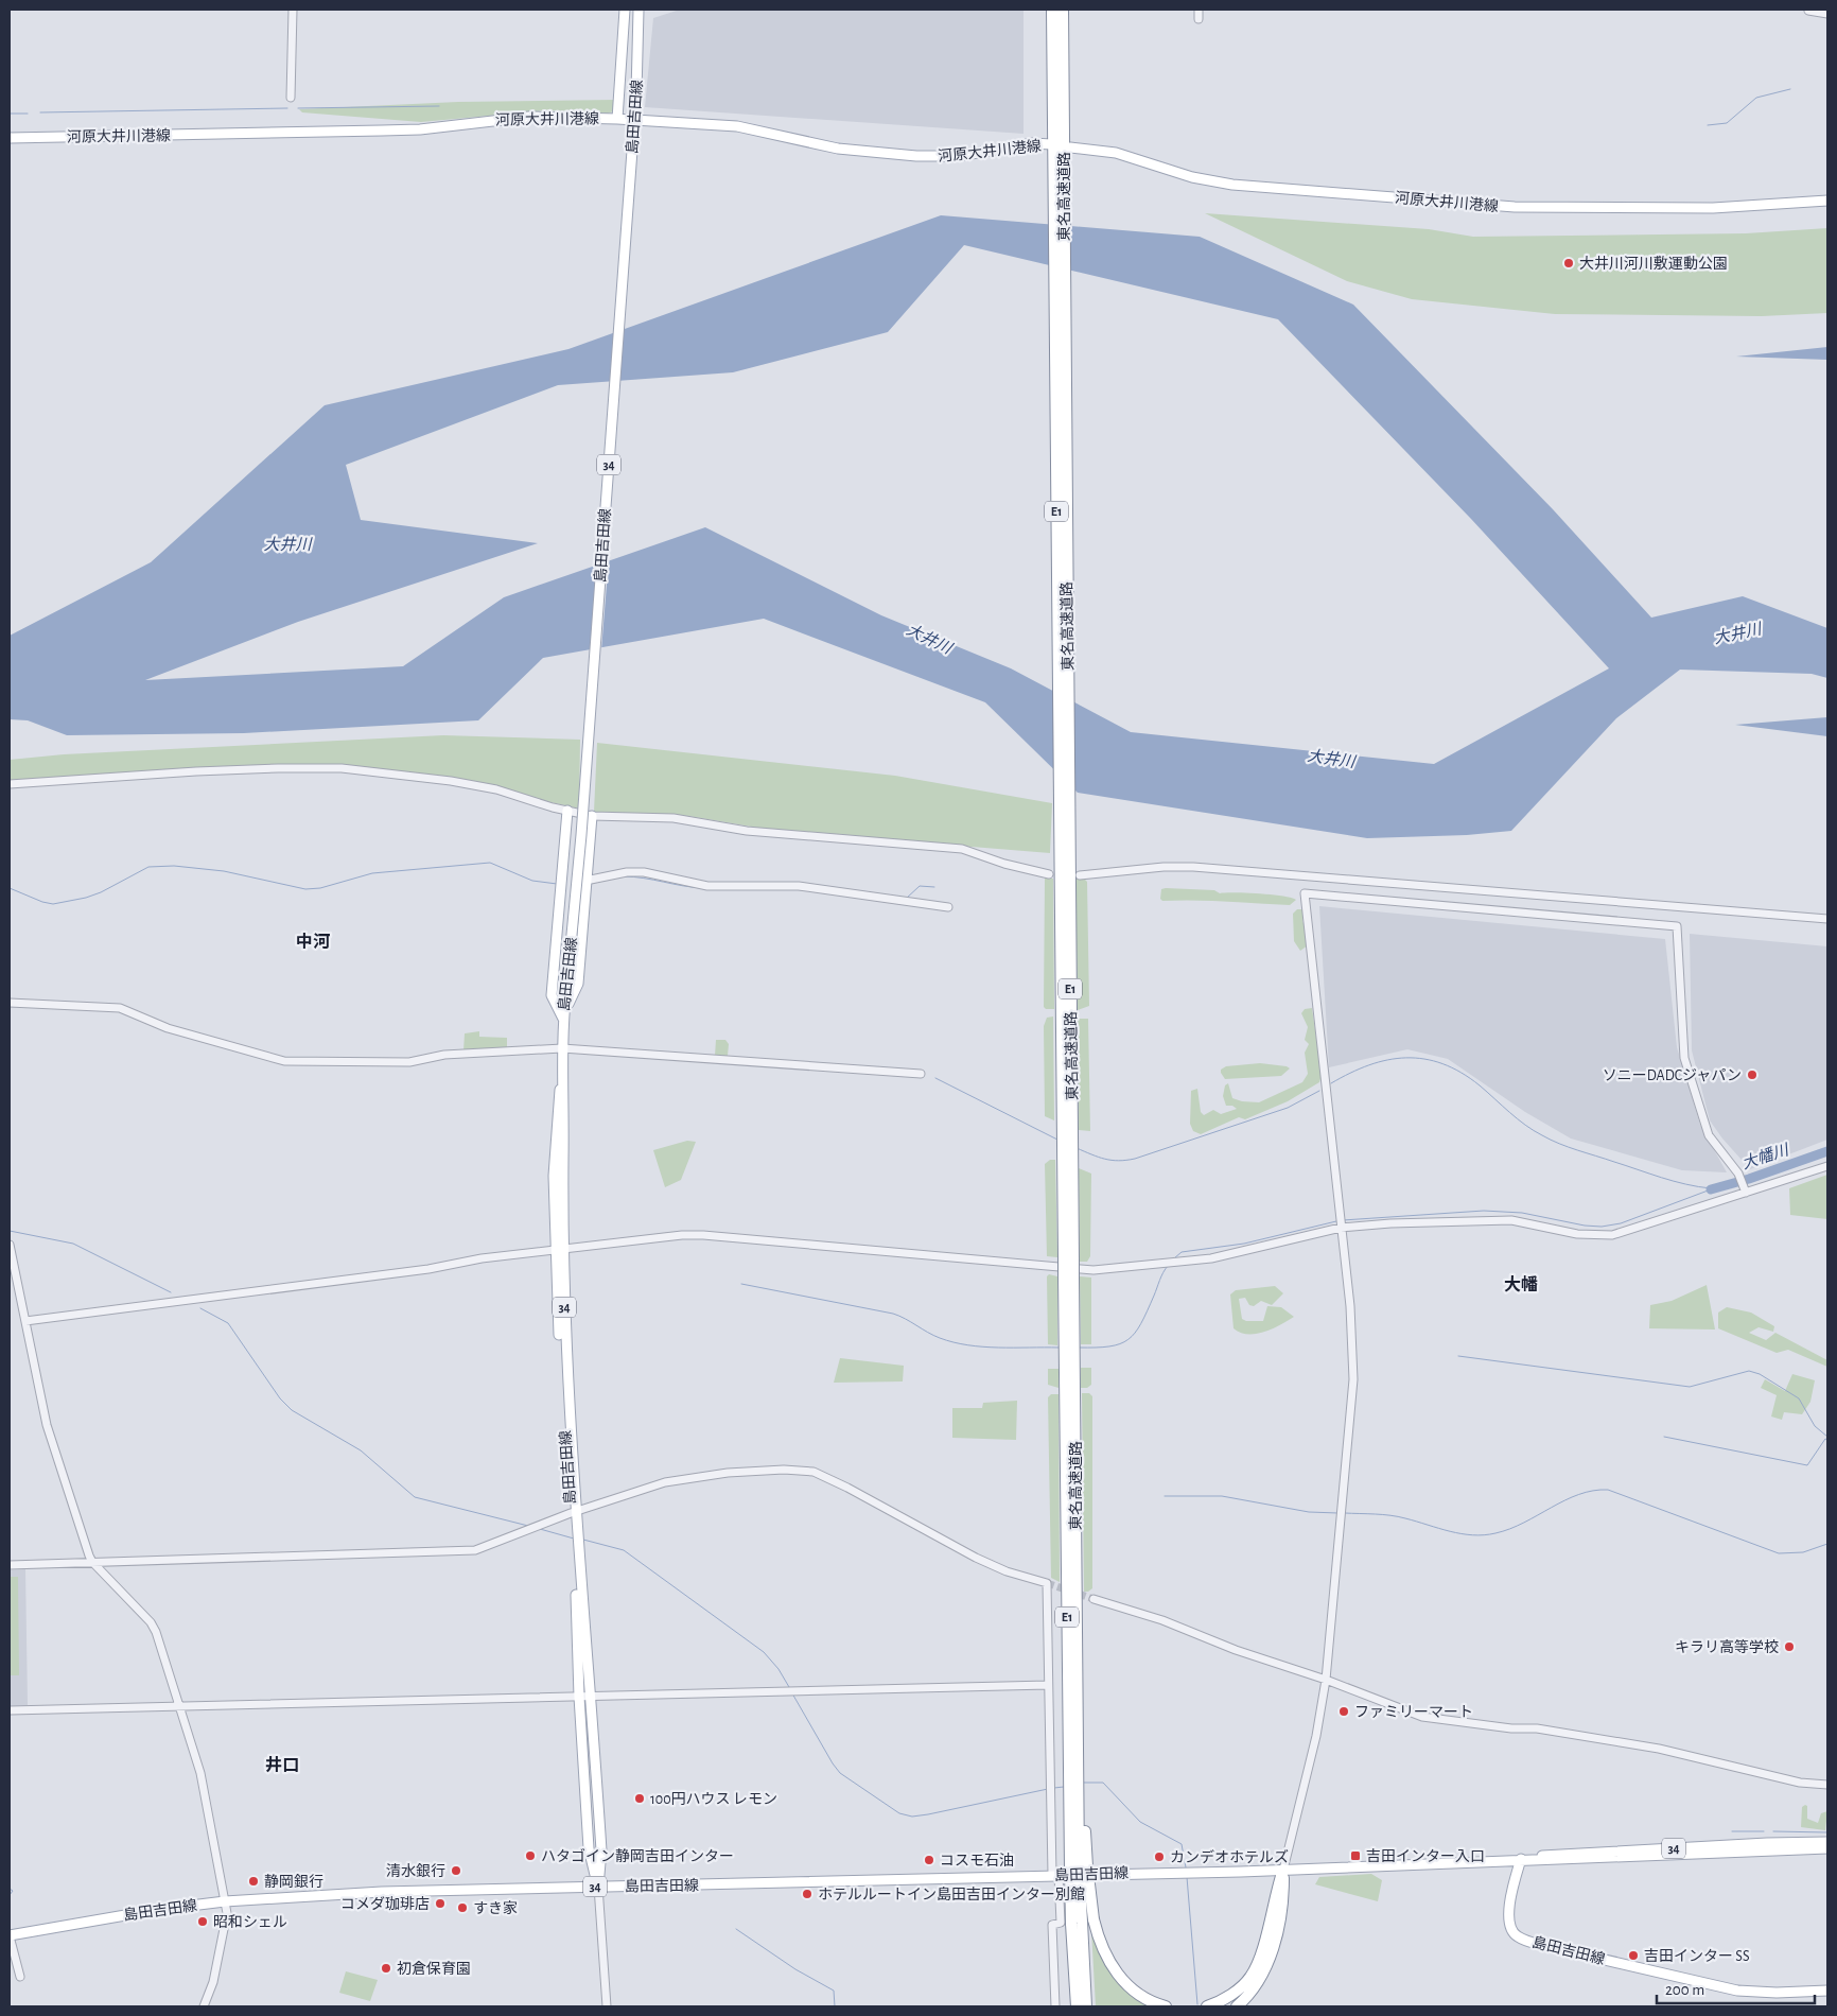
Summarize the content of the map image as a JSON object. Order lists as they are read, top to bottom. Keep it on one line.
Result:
{"streets":{"highway":["東名高速道路","E1"],"main road":["島田吉田線","河原大井川港線","34"]},"districts":["中河","大幡","井口"],"water":["大井川","大幡川"],"places":{"other":["大井川河川敷運動公園","ソニーDADCジャパン","キラリ高等学校","ファミリーマート","100円ハウス レモン","ハタゴイン静岡吉田インター","カンデオホテルズ","コスモ石油","清水銀行","静岡銀行","ホテルルートイン島田吉田インター別館","コメダ珈琲店","すき家","昭和シェル","吉田インター SS","初倉保育園"],"transit":["吉田インター入口"]},"scale_bar":"200 m"}
